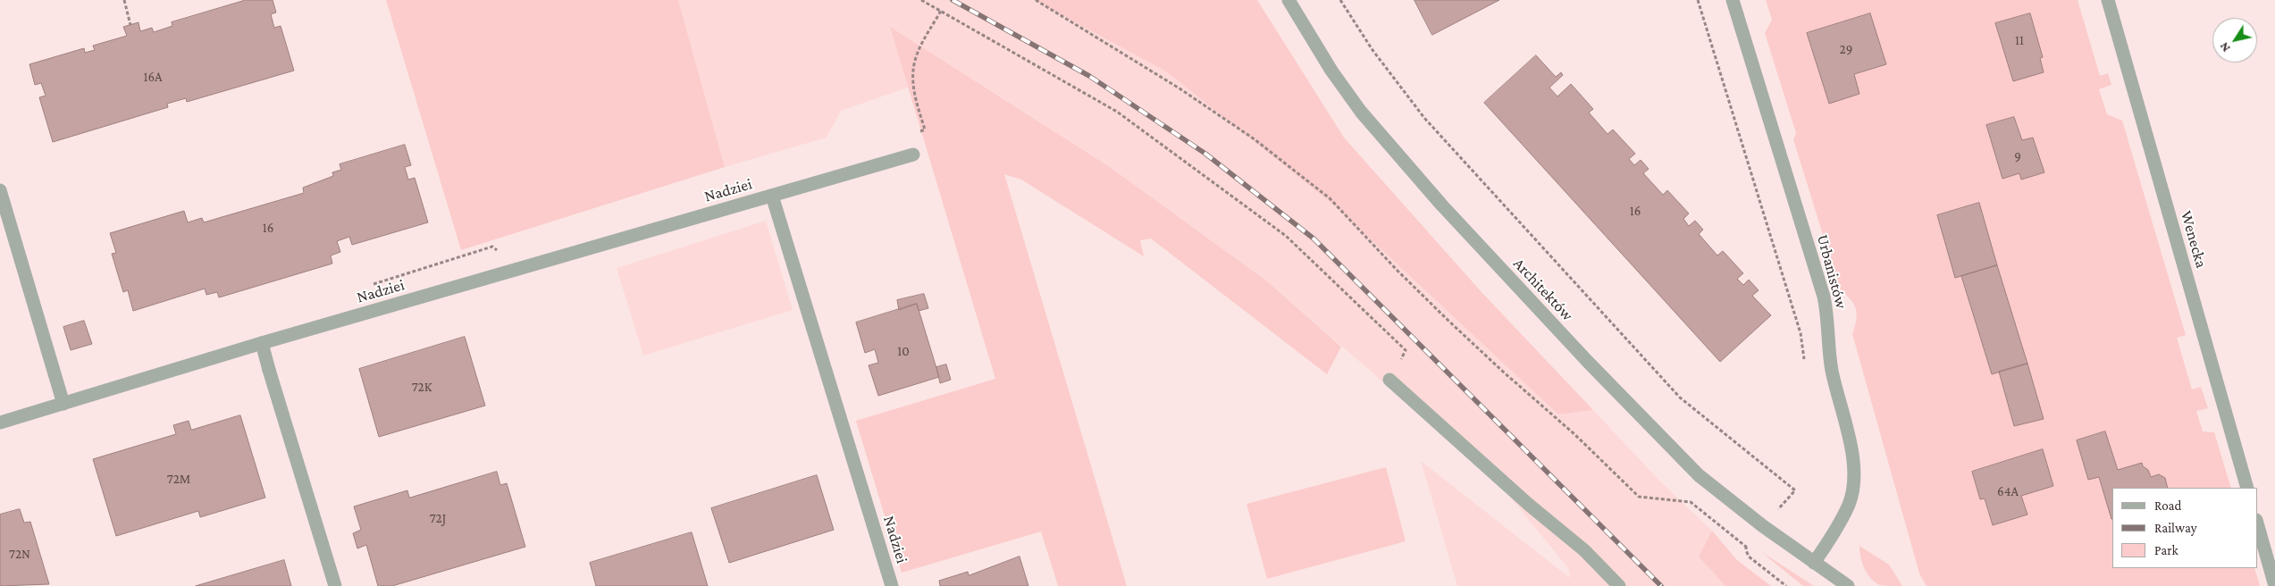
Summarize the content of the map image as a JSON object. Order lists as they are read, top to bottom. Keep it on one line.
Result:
{"streets":{"street":["Nadziei","Wenecka","Urbanistów","Architektów"]},"crossings":[["Urbanistów","Architektów"]],"house_numbers":["11","29","16A","9","16","16","10","72K","72M","64A","72J","72N"],"legend":["Road","Railway","Park"],"north":"bottom left"}
